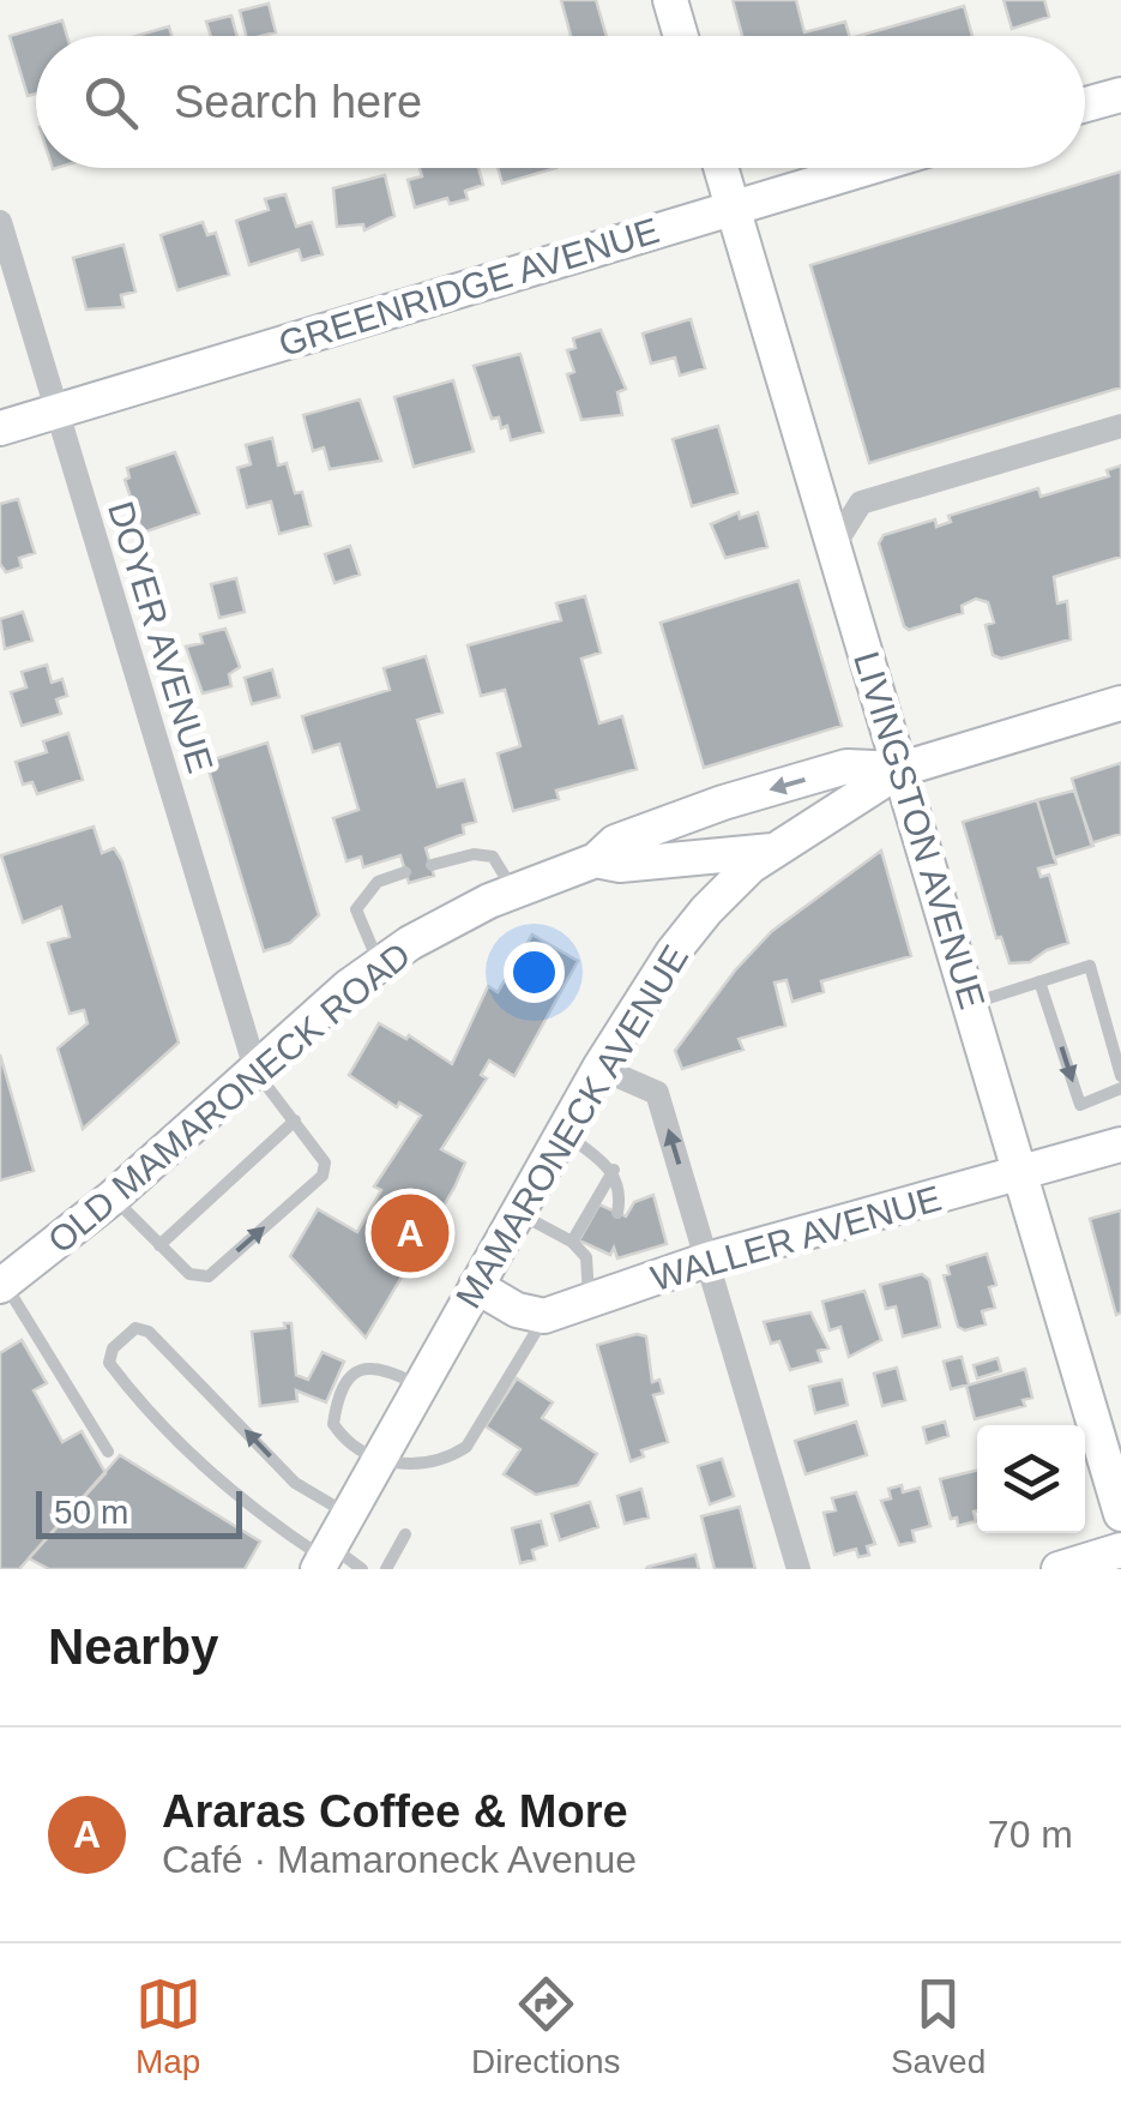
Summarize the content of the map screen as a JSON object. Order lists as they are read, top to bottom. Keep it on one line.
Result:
{"streets":{"street":["GREENRIDGE AVENUE","DOYER AVENUE","LIVINGSTON AVENUE","OLD MAMARONECK ROAD","MAMARONECK AVENUE","WALLER AVENUE"]},"crossings":[["GREENRIDGE AVENUE","DOYER AVENUE"],["GREENRIDGE AVENUE","LIVINGSTON AVENUE"],["DOYER AVENUE","OLD MAMARONECK ROAD"],["LIVINGSTON AVENUE","OLD MAMARONECK ROAD"],["LIVINGSTON AVENUE","MAMARONECK AVENUE"],["LIVINGSTON AVENUE","WALLER AVENUE"],["OLD MAMARONECK ROAD","MAMARONECK AVENUE"]],"scale_bar":"50 m","page":{"search":"Search here","pins":"A","scale":"50 m","heading":"Nearby","list":[{"mark":"A","name":"Araras Coffee & More","note":"Café · Mamaroneck Avenue","value":"70 m"}],"nav":["Map","Directions","Saved"]}}
